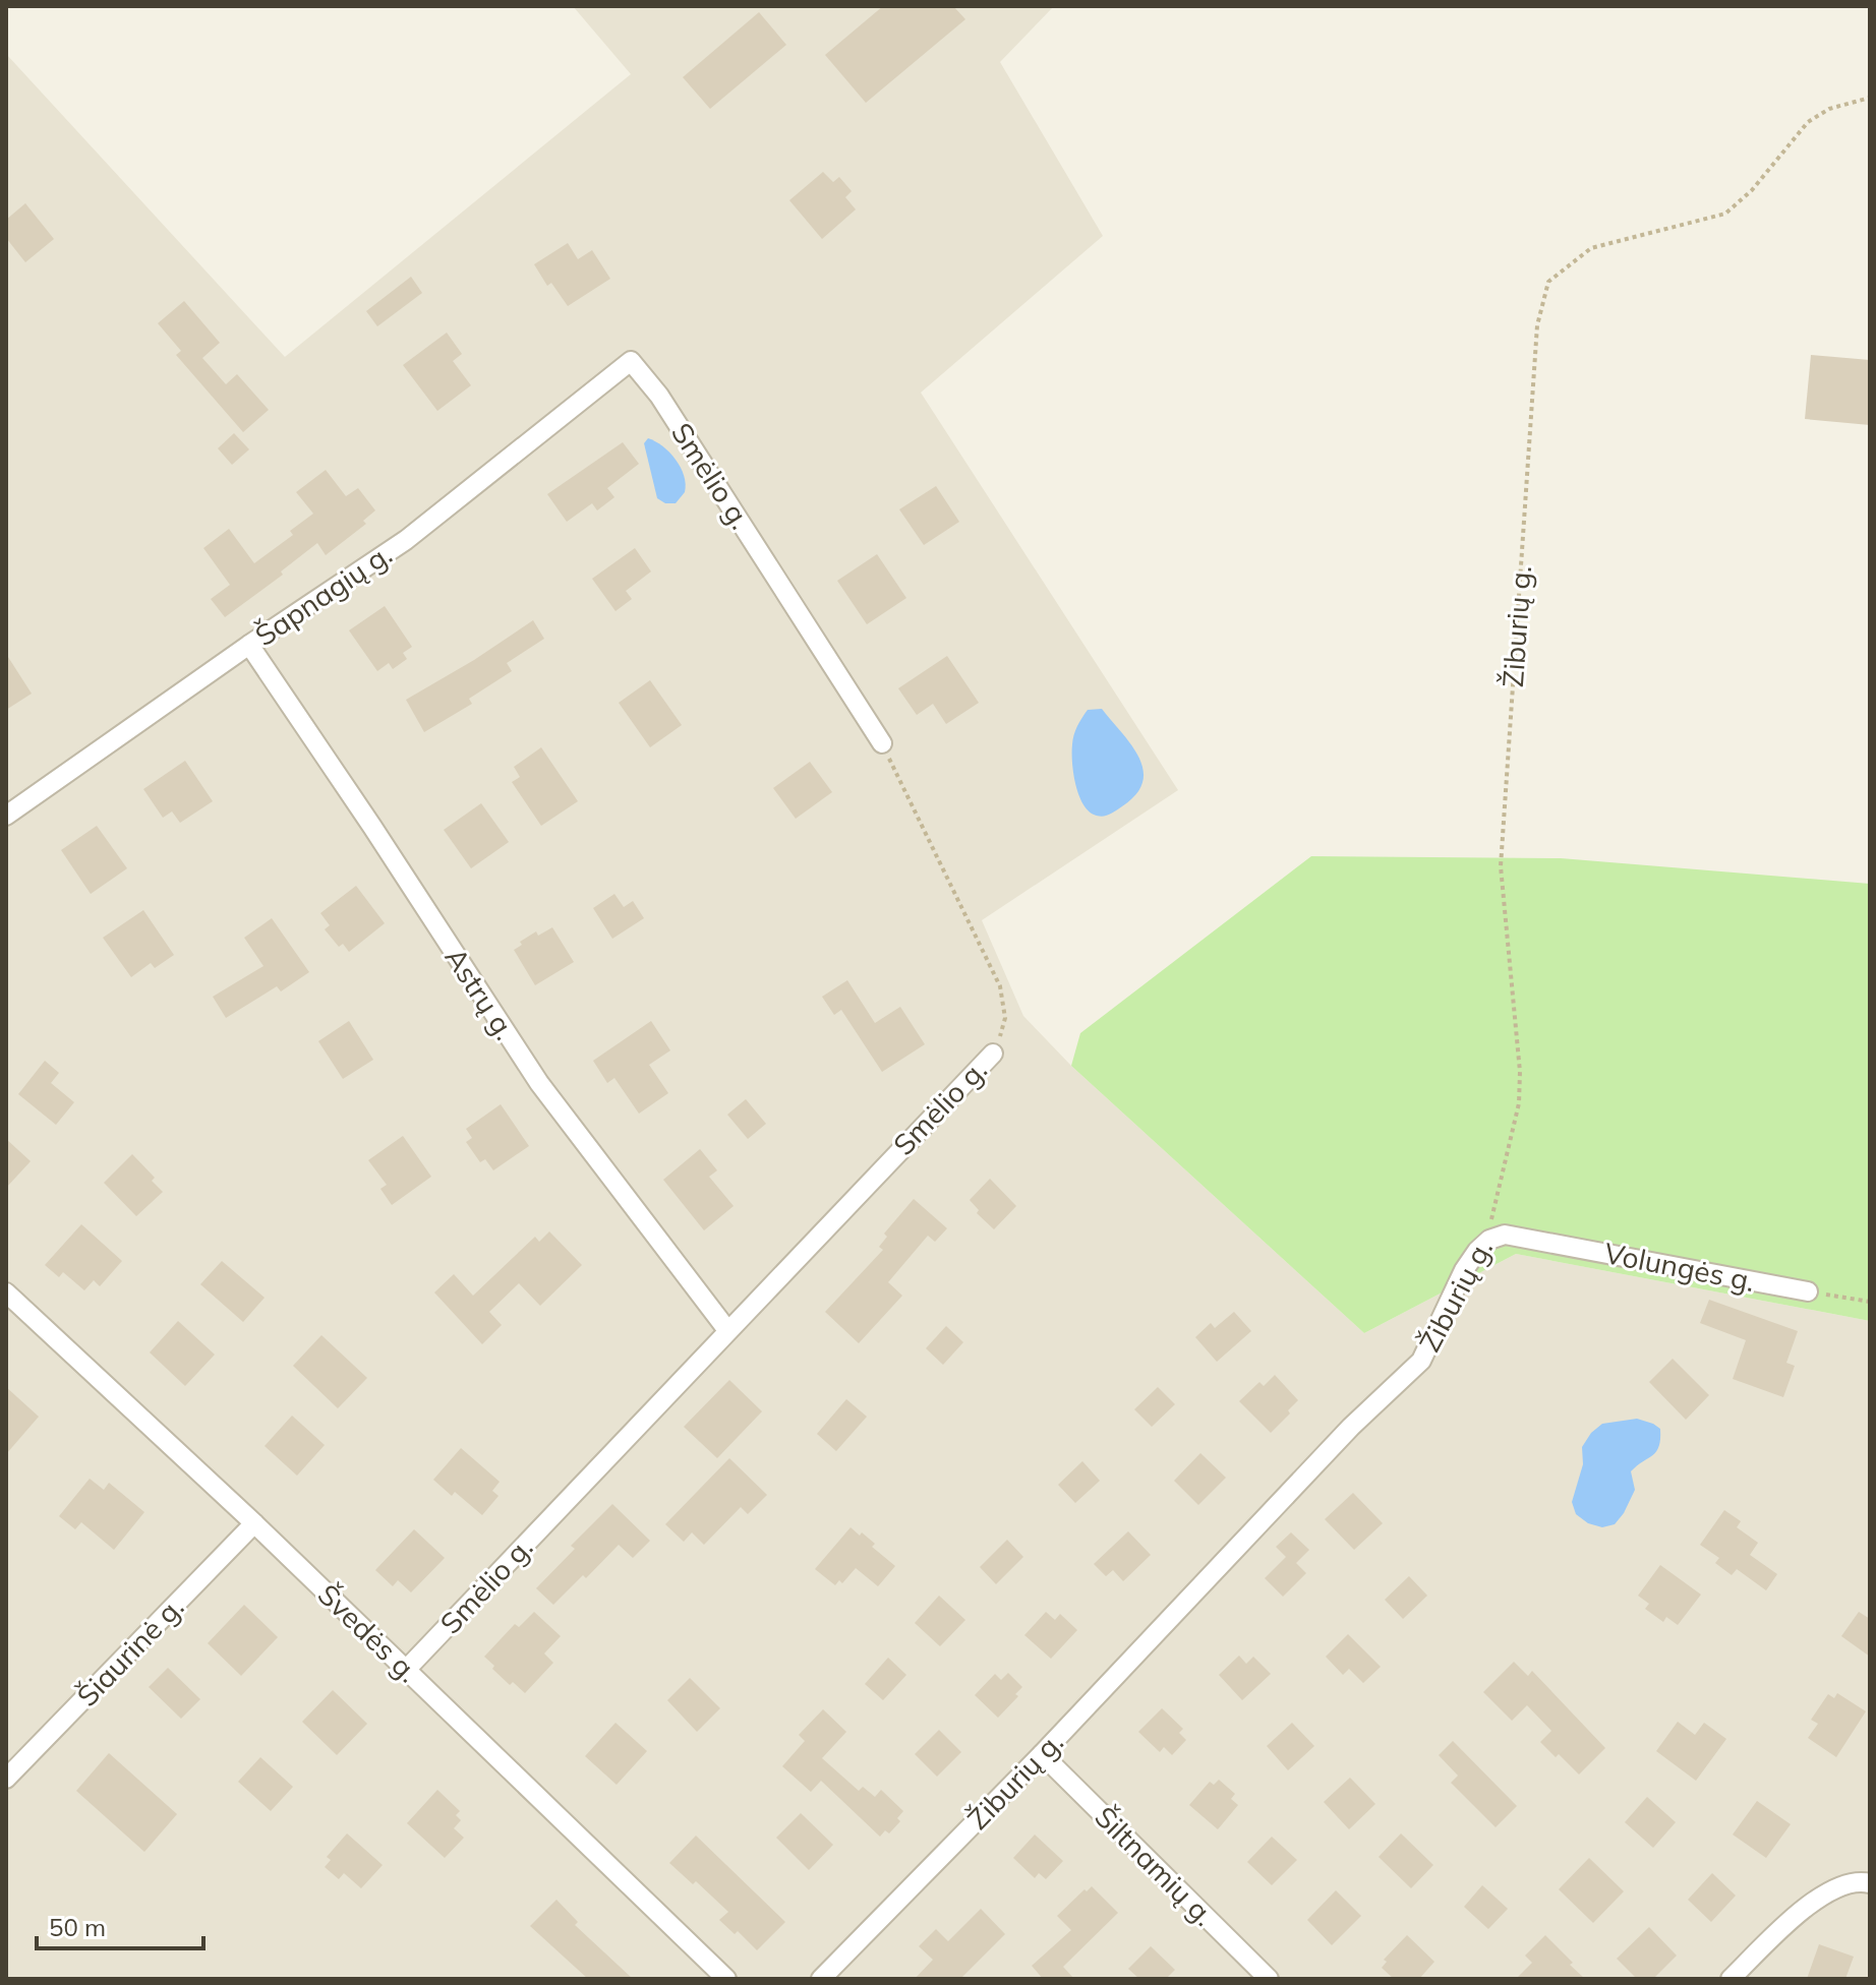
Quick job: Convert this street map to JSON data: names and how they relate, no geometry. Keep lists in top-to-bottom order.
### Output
{
  "streets": {
    "street": [
      "Smėlio g.",
      "Šapnagių g.",
      "Žiburių g.",
      "Astrų g.",
      "Volungės g.",
      "Švedės g.",
      "Šiaurinė g.",
      "Šiltnamių g."
    ]
  },
  "crossings": [
    ["Smėlio g.", "Šapnagių g."],
    ["Smėlio g.", "Astrų g."],
    ["Smėlio g.", "Švedės g."],
    ["Šapnagių g.", "Astrų g."],
    ["Žiburių g.", "Volungės g."],
    ["Žiburių g.", "Šiltnamių g."],
    ["Švedės g.", "Šiaurinė g."]
  ],
  "scale_bar": "50 m"
}
